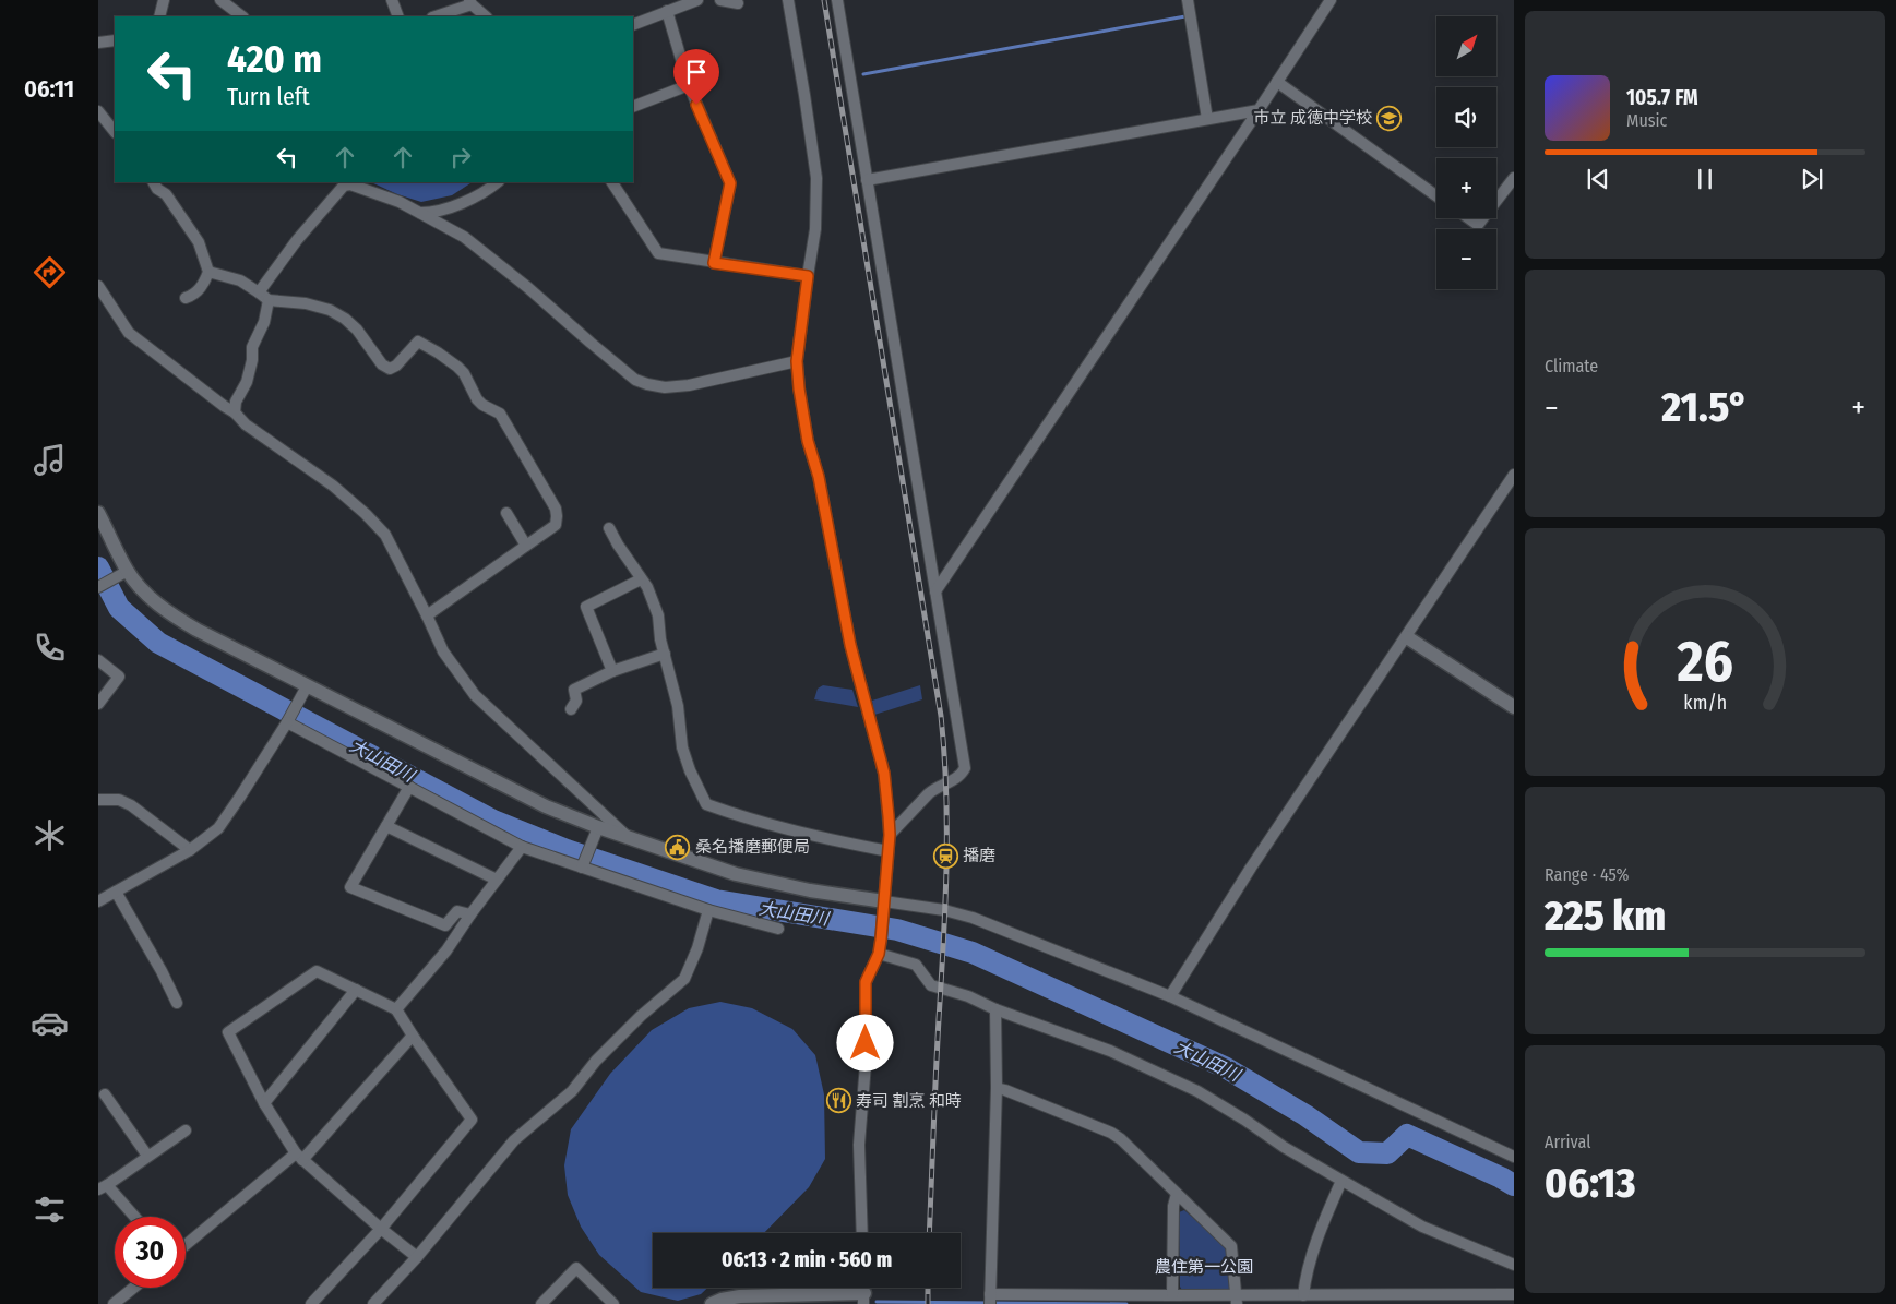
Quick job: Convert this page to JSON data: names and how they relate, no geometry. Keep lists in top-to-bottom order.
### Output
{
  "water": ["大山田川"],
  "parks": ["農住第一公園"],
  "places": {
    "school or university": ["市立 成徳中学校"],
    "public building": ["桑名播磨郵便局"],
    "station": ["播磨"],
    "restaurant": ["寿司 割烹 和時"]
  },
  "north": "top right",
  "page": {
    "tabs": "06:11",
    "map_buttons": ["+", "−"],
    "turn": ["420 m", "Turn left"],
    "song": ["105.7 FM", "Music"],
    "tile": [
      "Climate",
      ["Range · 45%", "225 km"],
      ["Arrival", "06:13"]
    ],
    "heat": ["−", "21.5°", "+"],
    "limit": "30",
    "trip": "06:13 · 2 min · 560 m",
    "gauge": ["26", "km/h"]
  }
}
